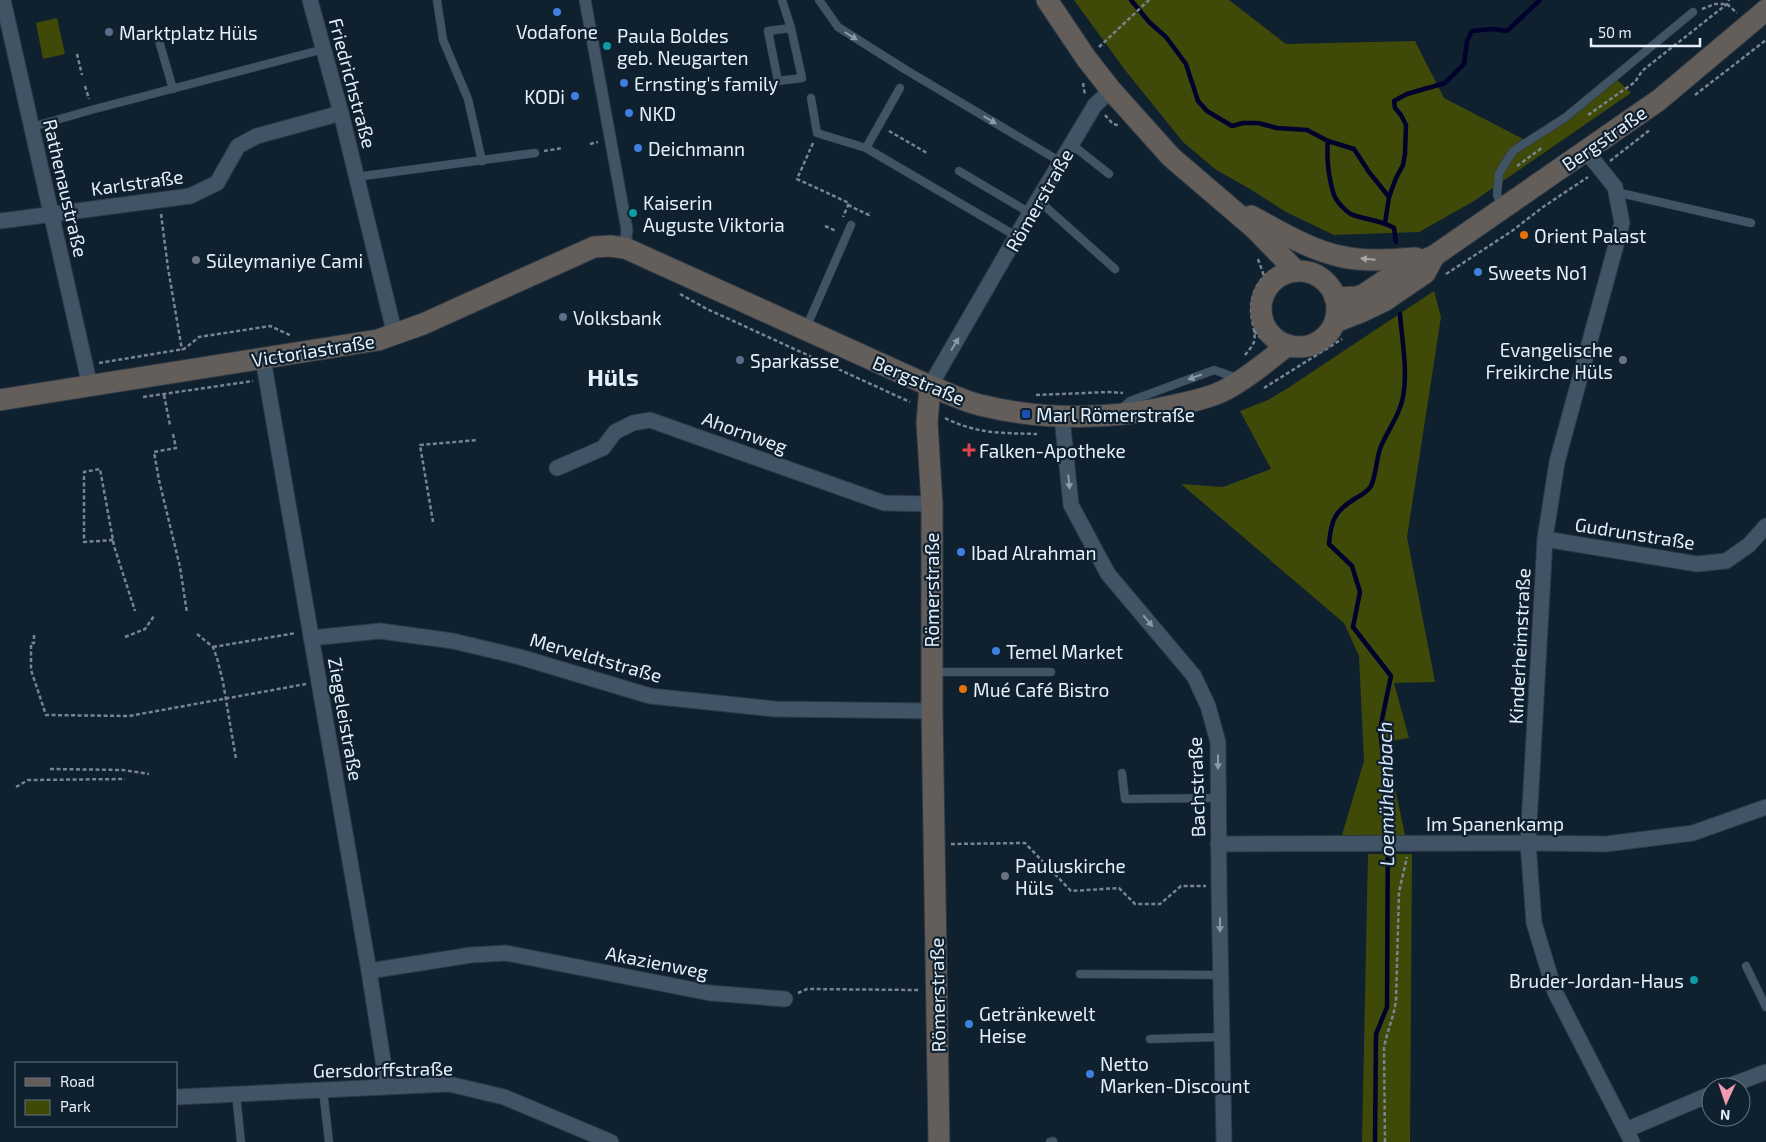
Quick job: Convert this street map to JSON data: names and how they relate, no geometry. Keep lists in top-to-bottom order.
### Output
{
  "streets": {
    "main road": ["Bergstraße", "Römerstraße", "Victoriastraße"],
    "street": [
      "Friedrichstraße",
      "Karlstraße",
      "Rathenaustraße",
      "Ahornweg",
      "Gudrunstraße",
      "Kinderheimstraße",
      "Merveldtstraße",
      "Ziegeleistraße",
      "Bachstraße",
      "Im Spanenkamp",
      "Akazienweg",
      "Gersdorffstraße"
    ]
  },
  "crossings": [
    ["Friedrichstraße", "Karlstraße"],
    ["Friedrichstraße", "Victoriastraße"],
    ["Bergstraße", "Römerstraße"],
    ["Bergstraße", "Victoriastraße"],
    ["Bergstraße", "Kinderheimstraße"],
    ["Bergstraße", "Bachstraße"],
    ["Karlstraße", "Rathenaustraße"],
    ["Rathenaustraße", "Victoriastraße"],
    ["Römerstraße", "Ahornweg"],
    ["Römerstraße", "Merveldtstraße"],
    ["Victoriastraße", "Ziegeleistraße"],
    ["Gudrunstraße", "Kinderheimstraße"],
    ["Kinderheimstraße", "Im Spanenkamp"],
    ["Merveldtstraße", "Ziegeleistraße"],
    ["Ziegeleistraße", "Akazienweg"],
    ["Ziegeleistraße", "Gersdorffstraße"],
    ["Bachstraße", "Im Spanenkamp"]
  ],
  "one_way": ["Bachstraße"],
  "districts": ["Hüls"],
  "water": ["Loemühlenbach"],
  "places": {
    "other": [
      "Vodafone",
      "Marktplatz Hüls",
      "Paula Boldes geb. Neugarten",
      "Ernsting's family",
      "KODi",
      "NKD",
      "Deichmann",
      "Kaiserin Auguste Viktoria",
      "Orient Palast",
      "Süleymaniye Cami",
      "Sweets No1",
      "Volksbank",
      "Sparkasse",
      "Evangelische Freikirche Hüls",
      "Ibad Alrahman",
      "Temel Market",
      "Mué Café Bistro",
      "Pauluskirche Hüls",
      "Bruder-Jordan-Haus",
      "Getränkewelt Heise",
      "Netto Marken-Discount"
    ],
    "transit": ["Marl Römerstraße"],
    "health": ["Falken-Apotheke"]
  },
  "legend": ["Road", "Park"],
  "scale_bar": "50 m",
  "north": "bottom"
}
